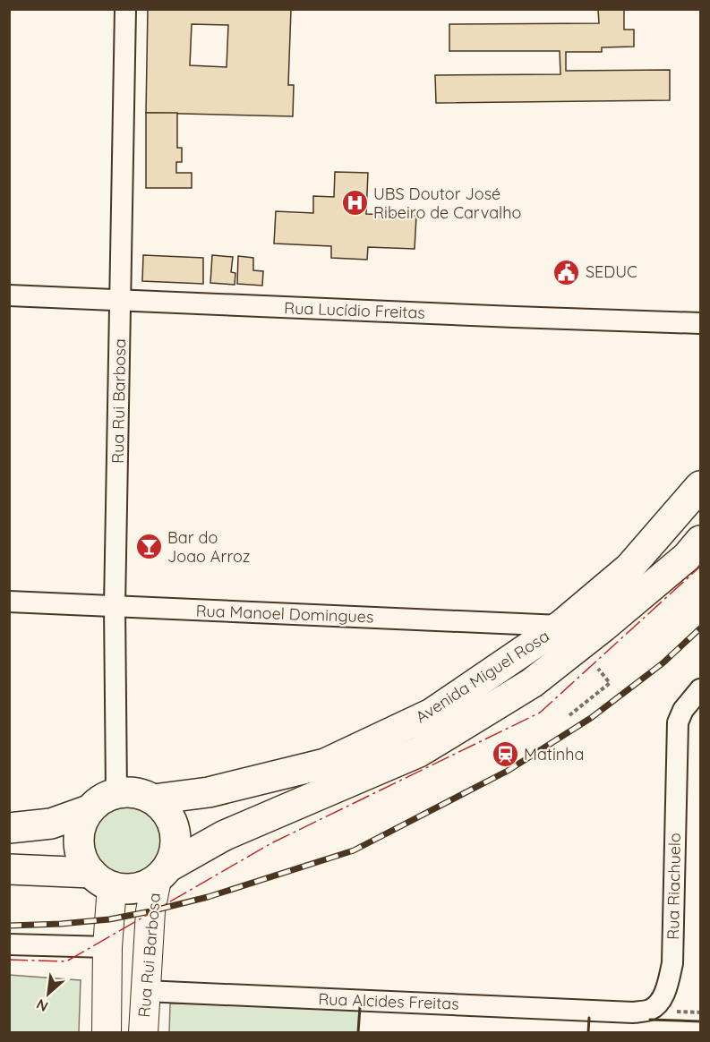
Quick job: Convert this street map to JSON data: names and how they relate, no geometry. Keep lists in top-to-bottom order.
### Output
{
  "streets": {
    "main road": ["Rua Rui Barbosa", "Avenida Miguel Rosa"],
    "street": [
      "Rua Lucídio Freitas",
      "Rua Manoel Domingues",
      "Rua Riachuelo",
      "Rua Alcides Freitas"
    ]
  },
  "crossings": [
    ["Rua Lucídio Freitas", "Rua Rui Barbosa"],
    ["Rua Rui Barbosa", "Rua Manoel Domingues"],
    ["Rua Rui Barbosa", "Avenida Miguel Rosa"],
    ["Rua Rui Barbosa", "Rua Alcides Freitas"],
    ["Rua Manoel Domingues", "Avenida Miguel Rosa"],
    ["Rua Riachuelo", "Rua Alcides Freitas"]
  ],
  "places": {
    "hospital": ["UBS Doutor José Ribeiro de Carvalho"],
    "public building": ["SEDUC"],
    "bar": ["Bar do Joao Arroz"],
    "station": ["Matinha"]
  },
  "north": "bottom left"
}
